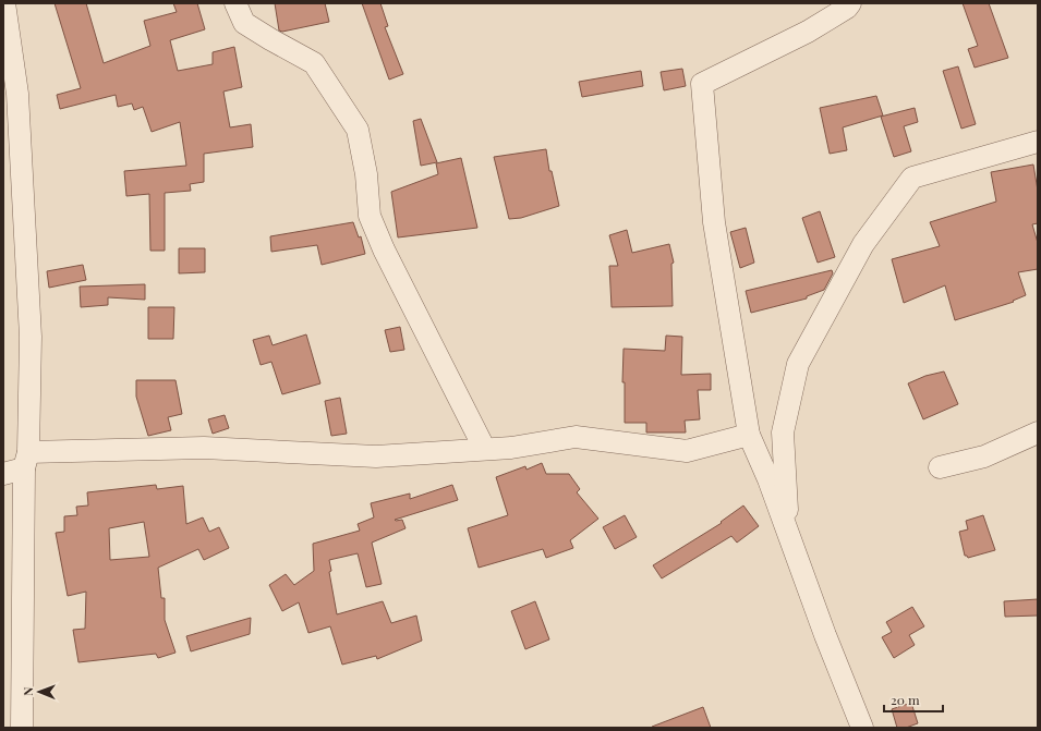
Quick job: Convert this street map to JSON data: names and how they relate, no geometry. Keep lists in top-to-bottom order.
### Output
{
  "scale_bar": "20 m",
  "north": "left"
}
